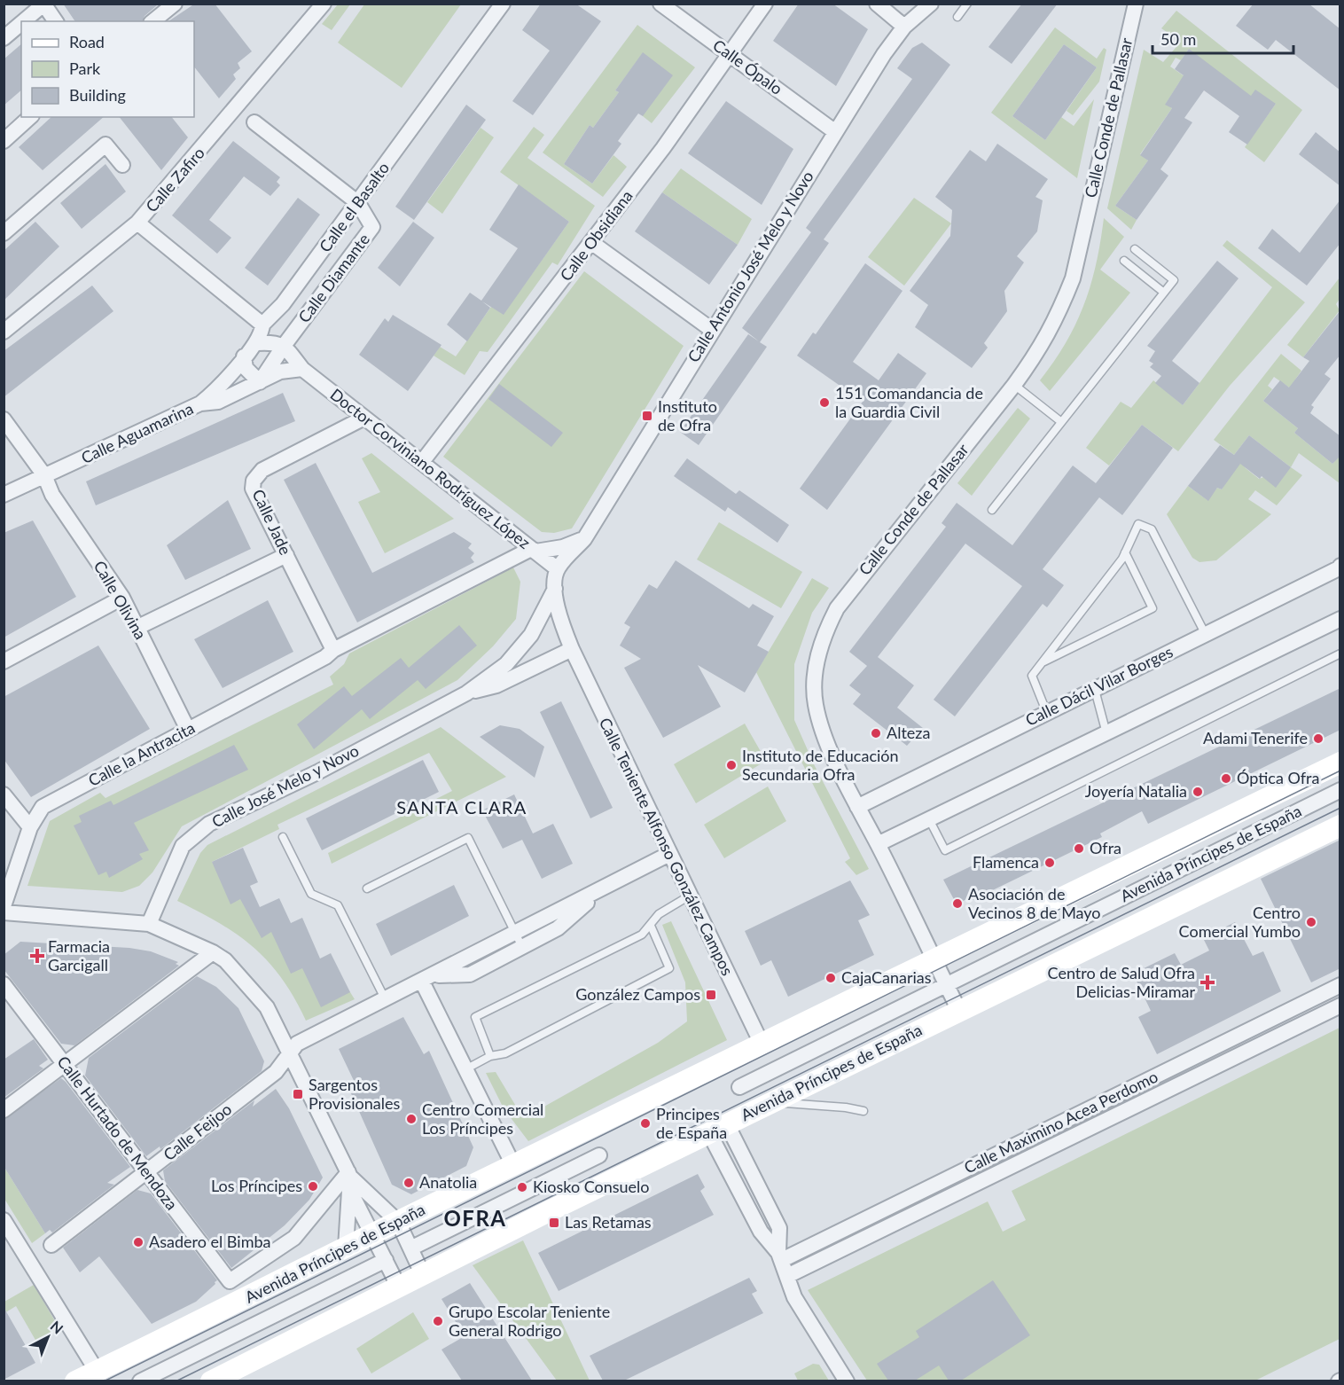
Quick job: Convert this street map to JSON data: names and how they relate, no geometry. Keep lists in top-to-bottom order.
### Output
{
  "streets": {
    "main road": ["Avenida Príncipes de España"],
    "street": [
      "Calle Ópalo",
      "Calle Conde de Pallasar",
      "Calle Zafiro",
      "Calle el Basalto",
      "Calle Obsidiana",
      "Calle Antonio José Melo y Novo",
      "Calle Diamante",
      "Calle Aguamarina",
      "Doctor Corviniano Rodríguez López",
      "Calle Jade",
      "Calle Olivina",
      "Calle Dácil Vilar Borges",
      "Calle la Antracita",
      "Calle José Melo y Novo",
      "Calle Teniente Alfonso González Campos",
      "Calle Maximino Acea Perdomo",
      "Calle Feijoo",
      "Calle Hurtado de Mendoza"
    ]
  },
  "crossings": [
    ["Calle Ópalo", "Calle Obsidiana"],
    ["Calle Ópalo", "Calle Antonio José Melo y Novo"],
    ["Calle Conde de Pallasar", "Calle Dácil Vilar Borges"],
    ["Calle Conde de Pallasar", "Avenida Príncipes de España"],
    ["Calle el Basalto", "Calle Diamante"],
    ["Calle el Basalto", "Calle Aguamarina"],
    ["Calle Obsidiana", "Doctor Corviniano Rodríguez López"],
    ["Calle Antonio José Melo y Novo", "Doctor Corviniano Rodríguez López"],
    ["Calle Diamante", "Calle Aguamarina"],
    ["Calle Diamante", "Doctor Corviniano Rodríguez López"],
    ["Calle Aguamarina", "Doctor Corviniano Rodríguez López"],
    ["Calle Aguamarina", "Calle Olivina"],
    ["Doctor Corviniano Rodríguez López", "Calle Jade"],
    ["Doctor Corviniano Rodríguez López", "Calle la Antracita"],
    ["Calle Jade", "Calle la Antracita"],
    ["Calle Olivina", "Calle la Antracita"],
    ["Calle Teniente Alfonso González Campos", "Avenida Príncipes de España"],
    ["Calle Teniente Alfonso González Campos", "Calle Feijoo"],
    ["Calle Feijoo", "Calle Hurtado de Mendoza"]
  ],
  "districts": ["SANTA CLARA", "OFRA"],
  "places": {
    "other": [
      "151 Comandancia de la Guardia Civil",
      "Alteza",
      "Adami Tenerife",
      "Instituto de Educación Secundaria Ofra",
      "Óptica Ofra",
      "Joyería Natalia",
      "Ofra",
      "Flamenca",
      "Asociación de Vecinos 8 de Mayo",
      "Centro Comercial Yumbo",
      "CajaCanarias",
      "Centro Comercial Los Príncipes",
      "Principes de España",
      "Anatolia",
      "Los Príncipes",
      "Kiosko Consuelo",
      "Asadero el Bimba",
      "Grupo Escolar Teniente General Rodrigo"
    ],
    "transit": [
      "Instituto de Ofra",
      "González Campos",
      "Sargentos Provisionales",
      "Las Retamas"
    ],
    "health": ["Farmacia Garcigall", "Centro de Salud Ofra Delicias-Miramar"]
  },
  "legend": ["Road", "Park", "Building"],
  "scale_bar": "50 m",
  "north": "top right"
}
